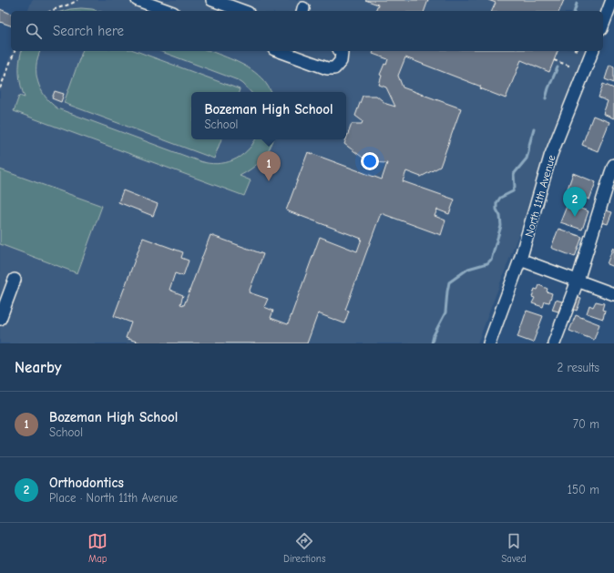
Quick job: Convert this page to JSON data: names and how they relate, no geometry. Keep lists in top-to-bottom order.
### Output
{
  "streets": {
    "street": ["North 11th Avenue"]
  },
  "page": {
    "search": "Search here",
    "popup": ["Bozeman High School", "School"],
    "pins": ["1", "2"],
    "heading": ["Nearby", "2 results"],
    "list": [
      {
        "mark": "1",
        "name": "Bozeman High School",
        "note": "School",
        "value": "70 m"
      },
      {
        "mark": "2",
        "name": "Orthodontics",
        "note": "Place · North 11th Avenue",
        "value": "150 m"
      }
    ],
    "nav": ["Map", "Directions", "Saved"]
  }
}
